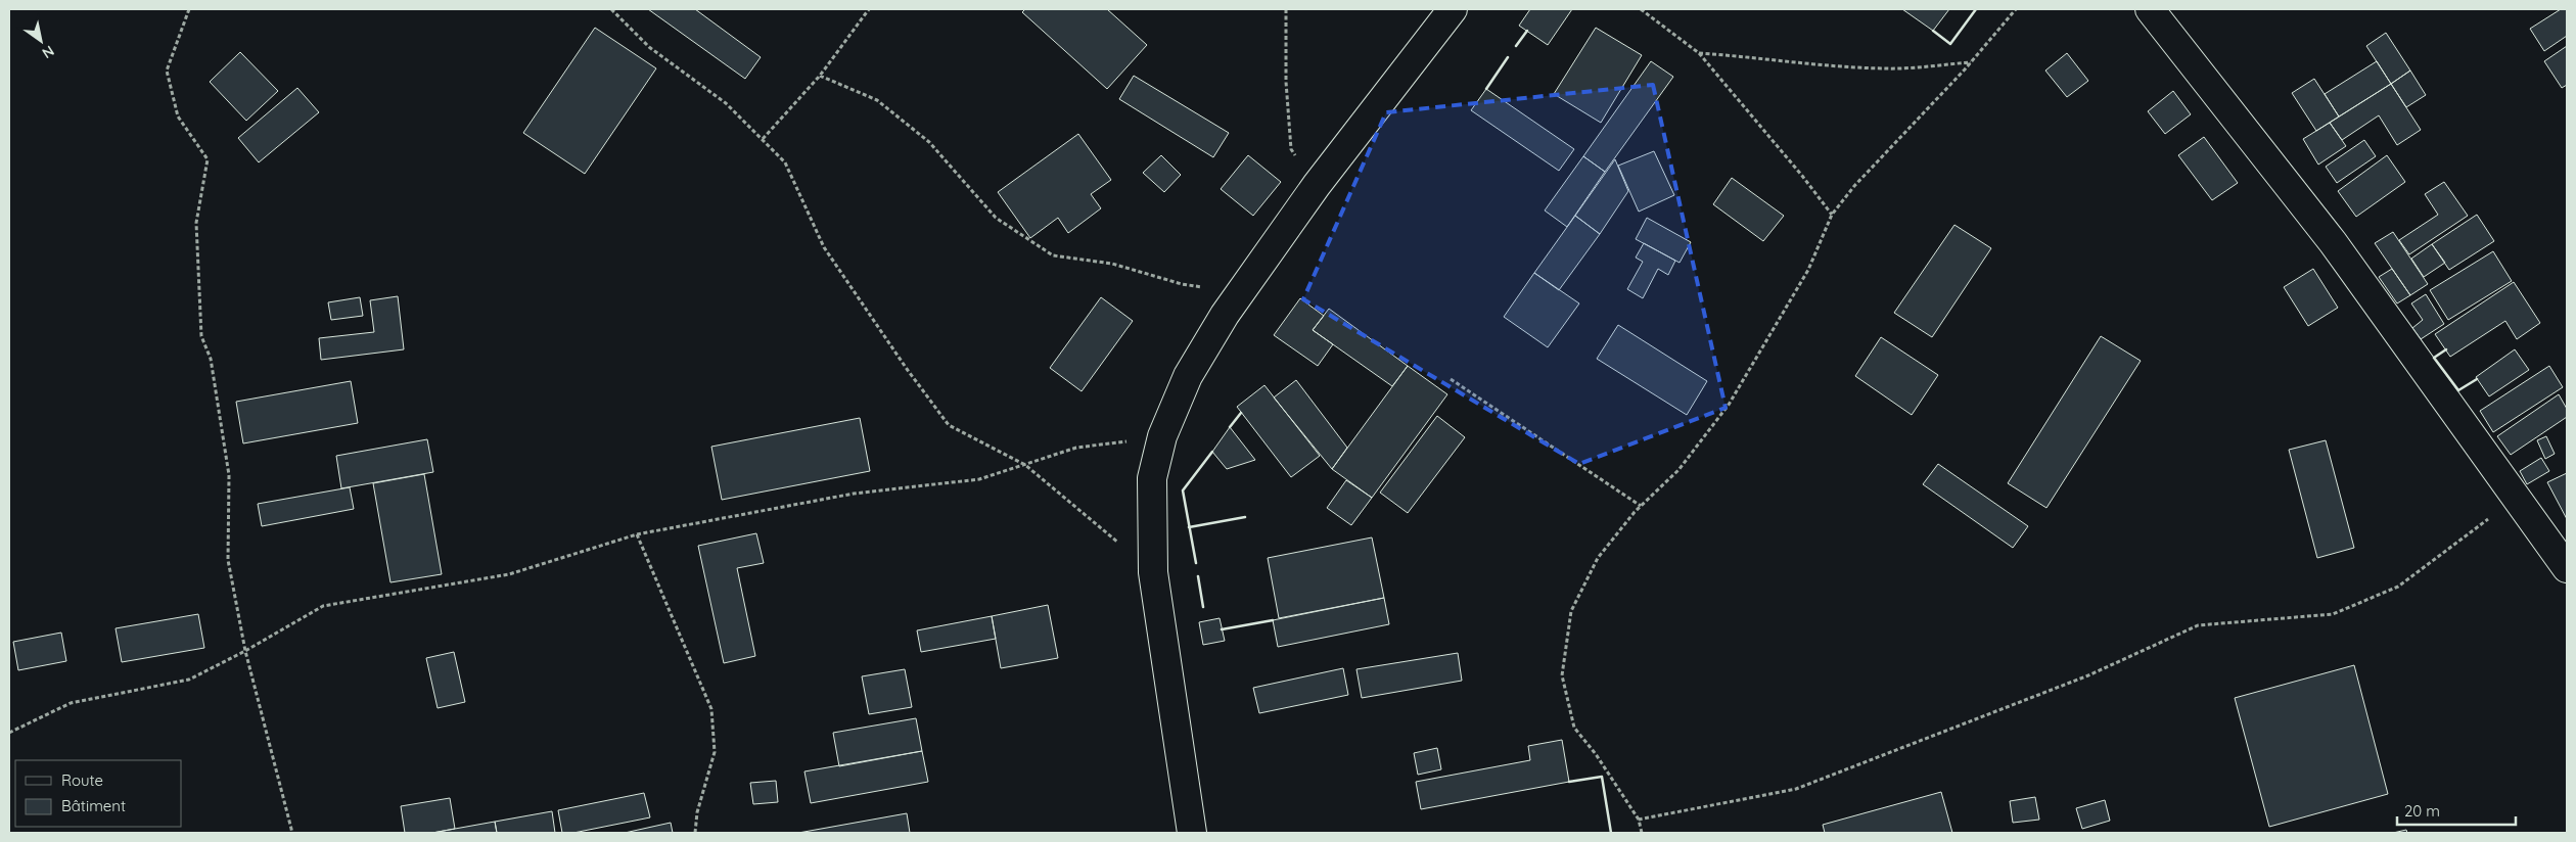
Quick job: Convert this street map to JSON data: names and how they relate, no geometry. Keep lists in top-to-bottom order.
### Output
{
  "legend": ["Route", "Bâtiment"],
  "scale_bar": "20 m",
  "north": "bottom right"
}
